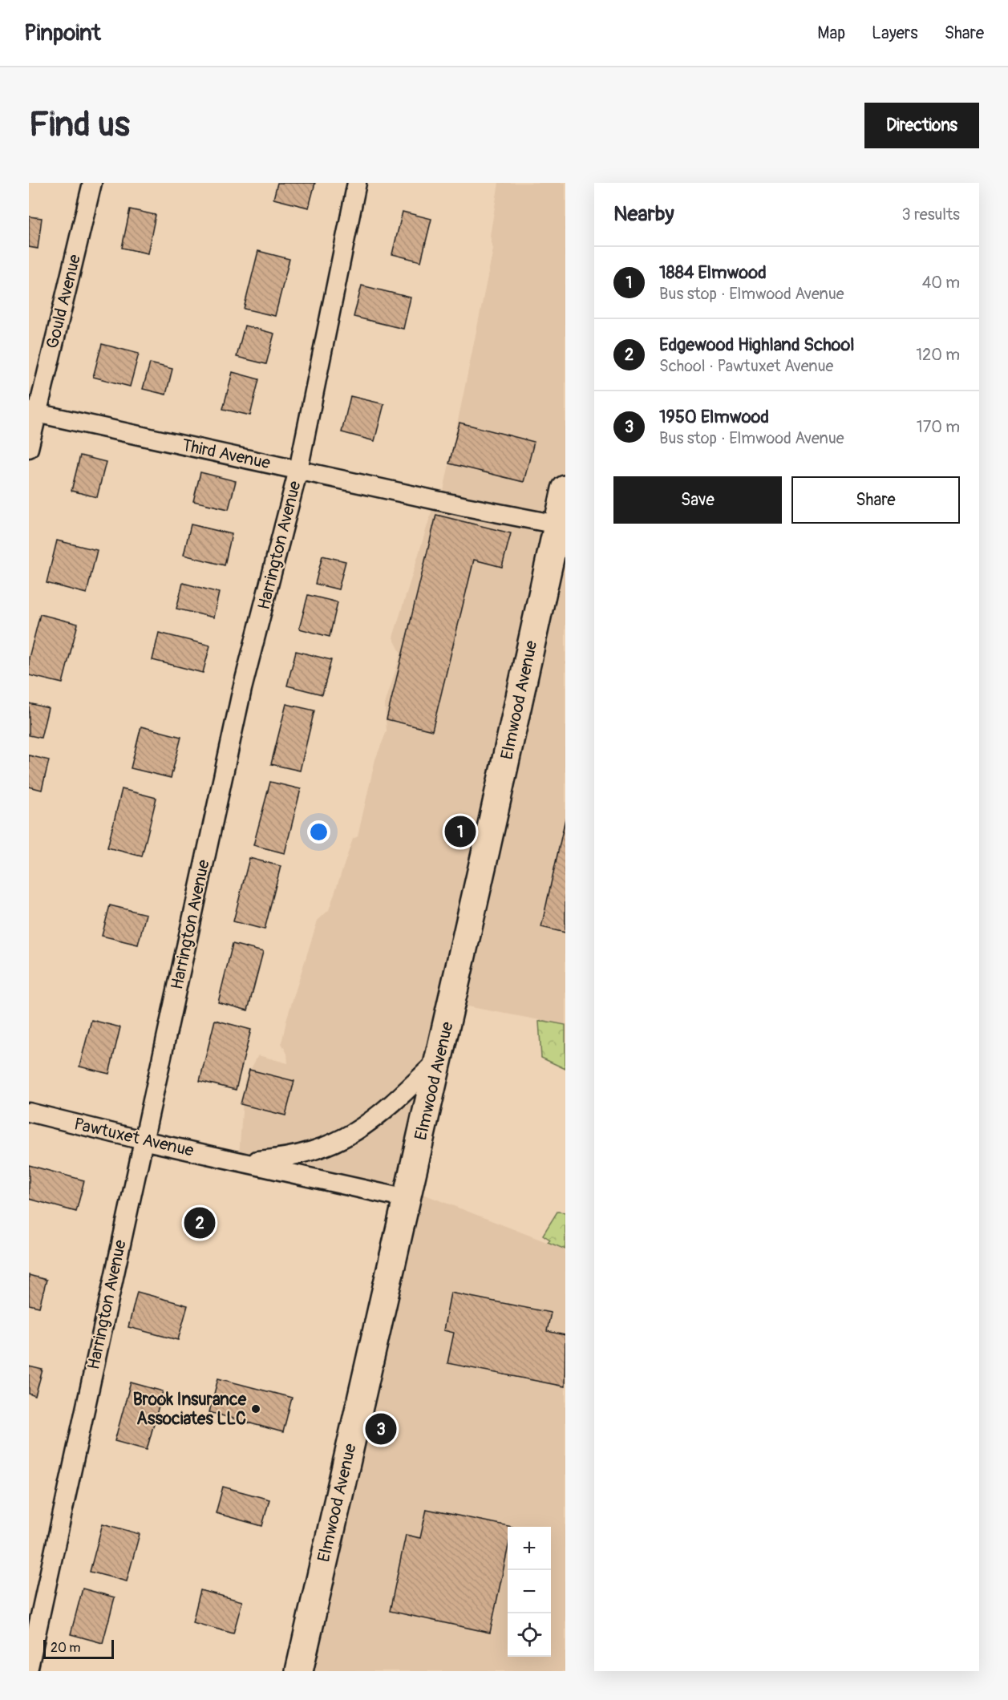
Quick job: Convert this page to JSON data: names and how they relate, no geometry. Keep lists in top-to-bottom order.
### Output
{
  "streets": {
    "main road": ["Elmwood Avenue"],
    "street": [
      "Gould Avenue",
      "Third Avenue",
      "Harrington Avenue",
      "Pawtuxet Avenue"
    ]
  },
  "crossings": [
    ["Gould Avenue", "Third Avenue"],
    ["Third Avenue", "Harrington Avenue"],
    ["Third Avenue", "Elmwood Avenue"],
    ["Harrington Avenue", "Pawtuxet Avenue"],
    ["Elmwood Avenue", "Pawtuxet Avenue"]
  ],
  "places": ["Brook Insurance Associates LLC"],
  "scale_bar": "20 m",
  "page": {
    "header": "Pinpoint",
    "nav": ["Map", "Layers", "Share"],
    "buttons": [
      "Directions",
      ["Save", "Share"]
    ],
    "title": "Find us",
    "heading": ["Nearby", "3 results"],
    "list": [
      {
        "mark": "1",
        "name": "1884 Elmwood",
        "note": "Bus stop · Elmwood Avenue",
        "value": "40 m"
      },
      {
        "mark": "2",
        "name": "Edgewood Highland School",
        "note": "School · Pawtuxet Avenue",
        "value": "120 m"
      },
      {
        "mark": "3",
        "name": "1950 Elmwood",
        "note": "Bus stop · Elmwood Avenue",
        "value": "170 m"
      }
    ],
    "pins": ["1", "2", "3"],
    "map_buttons": ["+", "−"],
    "scale": "20 m"
  }
}
